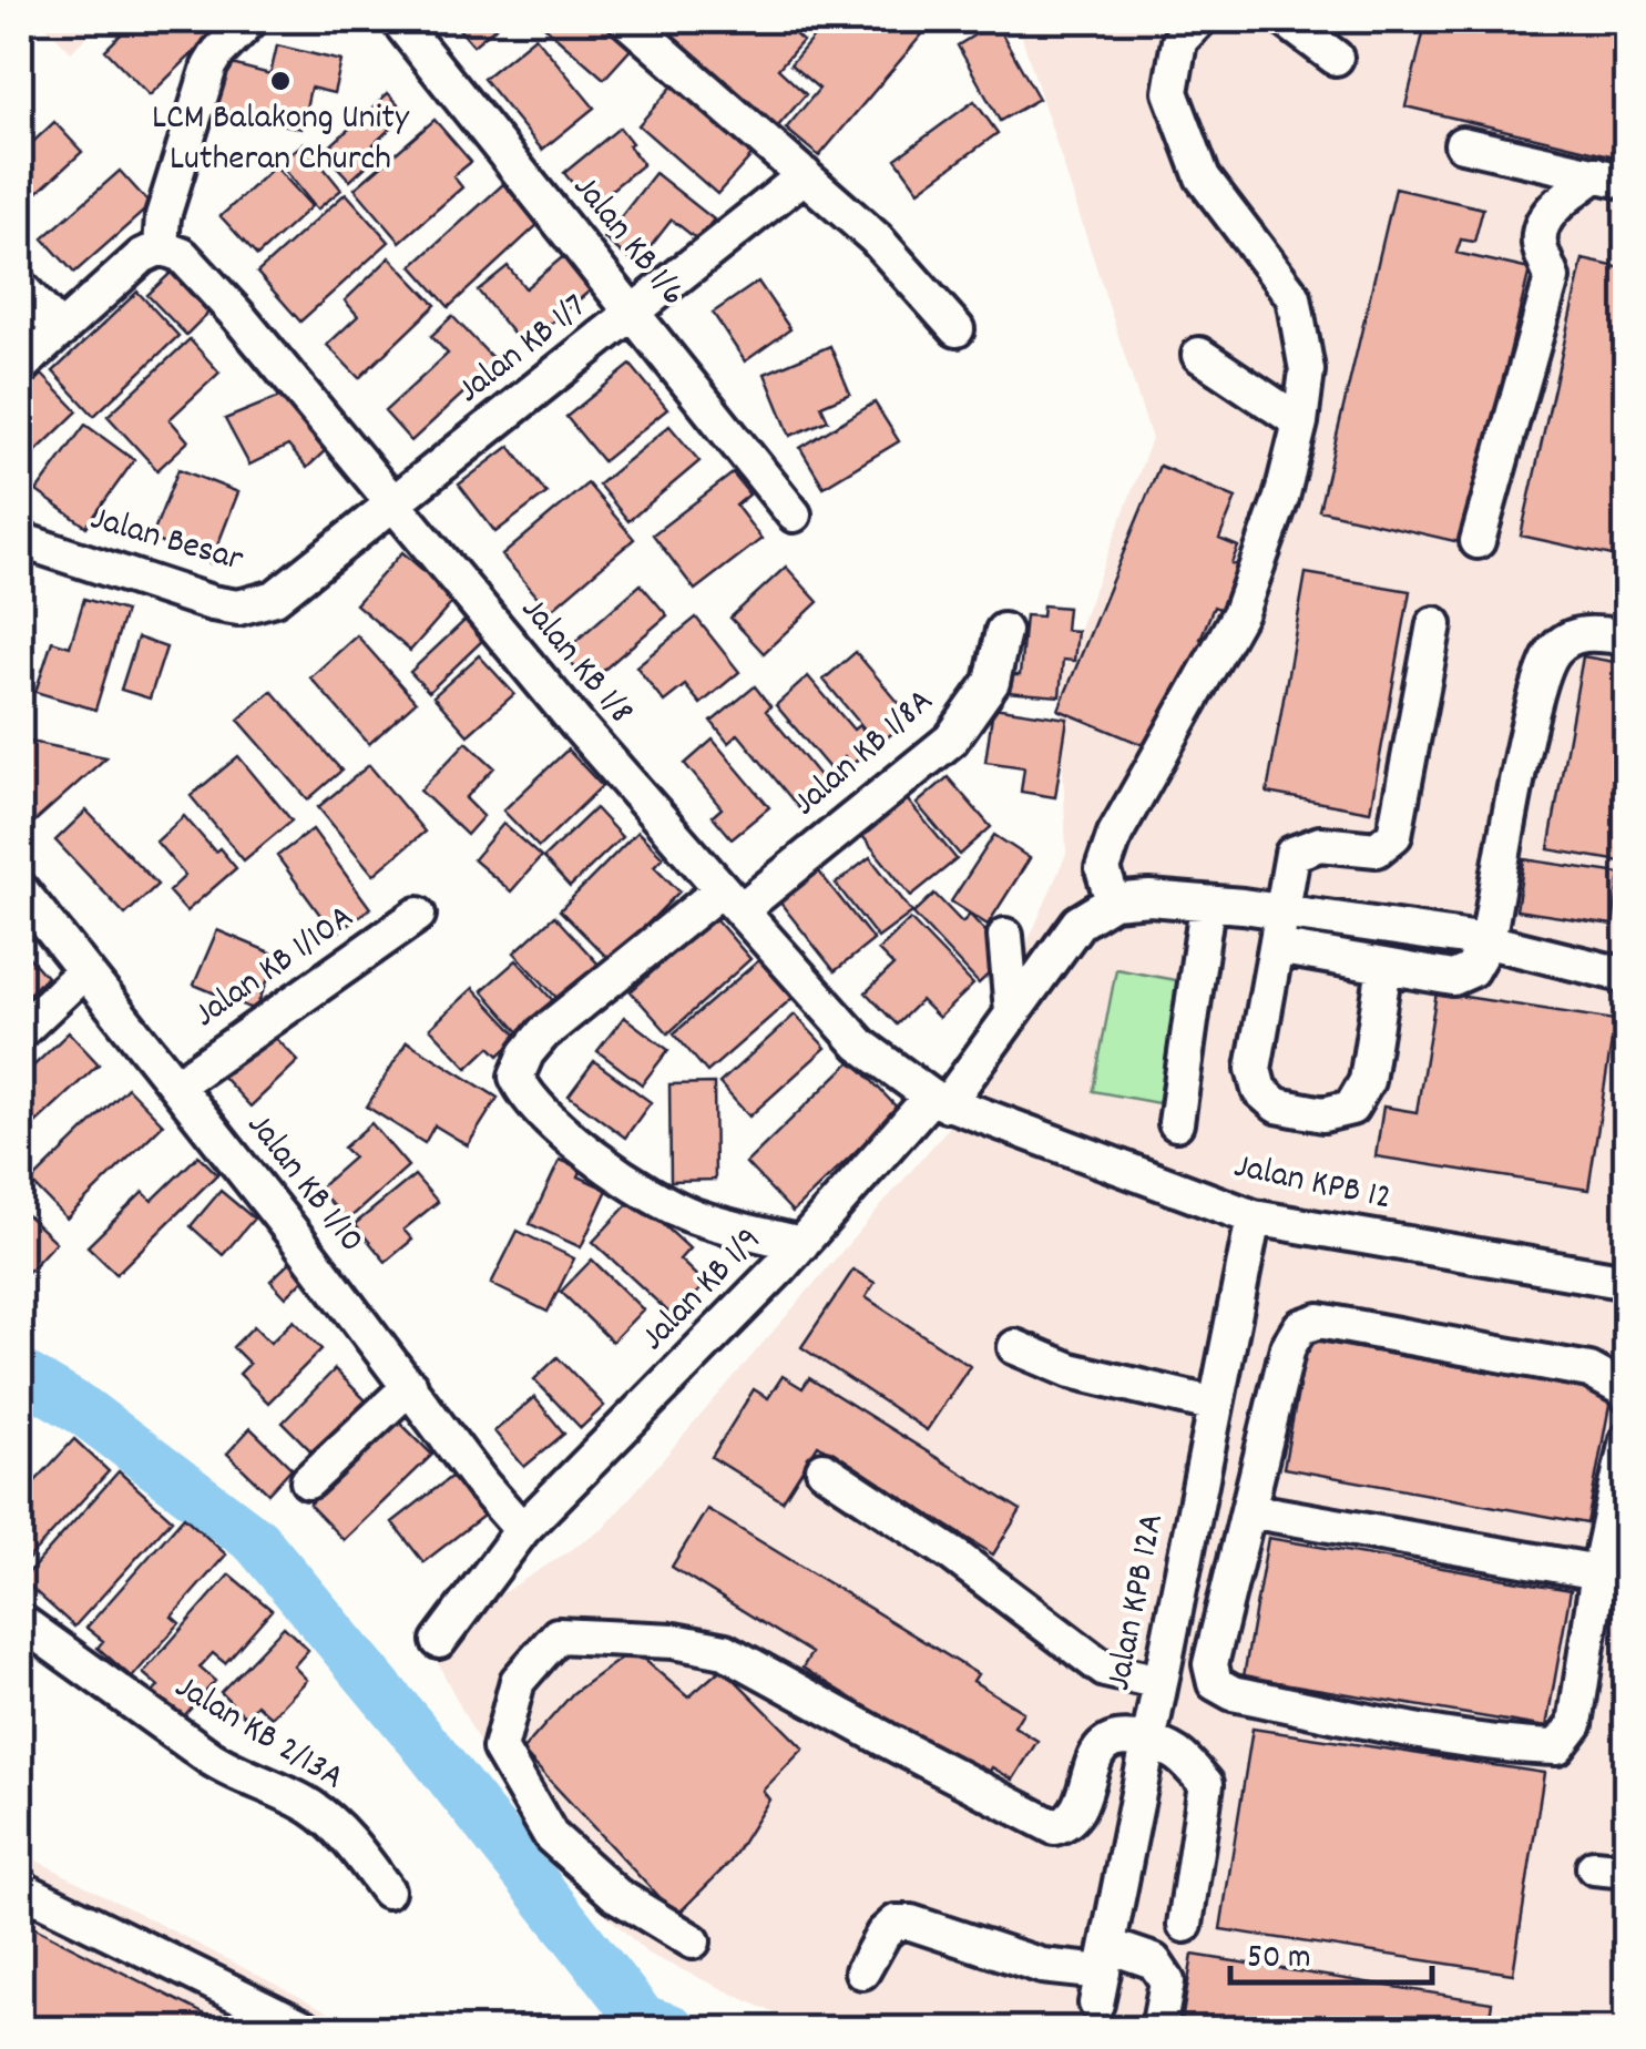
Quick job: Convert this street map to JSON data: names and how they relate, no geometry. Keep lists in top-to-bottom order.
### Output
{
  "streets": {
    "street": [
      "Jalan KB 1/6",
      "Jalan KB 1/7",
      "Jalan Besar",
      "Jalan KB 1/8",
      "Jalan KB 1/8A",
      "Jalan KB 1/10A",
      "Jalan KB 1/10",
      "Jalan KPB 12",
      "Jalan KB 1/9",
      "Jalan KPB 12A",
      "Jalan KB 2/13A"
    ]
  },
  "crossings": [
    ["Jalan KB 1/6", "Jalan KB 1/7"],
    ["Jalan KB 1/7", "Jalan Besar"],
    ["Jalan KB 1/7", "Jalan KB 1/8"],
    ["Jalan Besar", "Jalan KB 1/8"],
    ["Jalan KB 1/8", "Jalan KB 1/8A"],
    ["Jalan KB 1/8", "Jalan KPB 12"],
    ["Jalan KB 1/8", "Jalan KB 1/9"],
    ["Jalan KB 1/8A", "Jalan KB 1/9"],
    ["Jalan KB 1/10A", "Jalan KB 1/10"],
    ["Jalan KB 1/10", "Jalan KB 1/9"],
    ["Jalan KPB 12", "Jalan KB 1/9"],
    ["Jalan KPB 12", "Jalan KPB 12A"]
  ],
  "places": ["LCM Balakong Unity Lutheran Church"],
  "scale_bar": "50 m"
}
